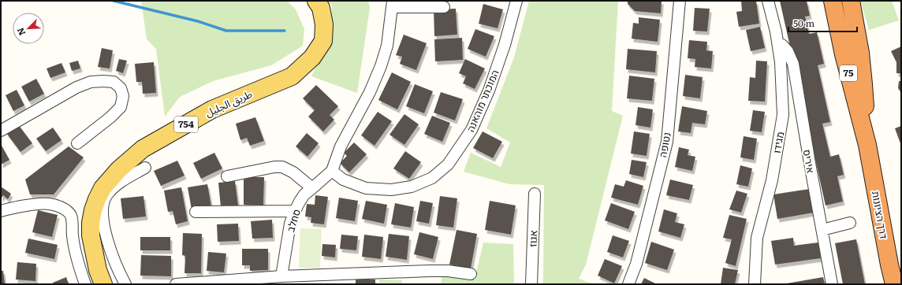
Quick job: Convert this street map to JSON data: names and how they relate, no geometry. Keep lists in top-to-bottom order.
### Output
{
  "streets": {
    "highway": ["75", "דרך הציונות"],
    "main road": ["طريق الجليل", "754"],
    "street": [
      "המוכתר מוהאנה",
      "מגידו",
      "נטופה",
      "איריס",
      "סחלב",
      "אגוז"
    ]
  },
  "crossings": [
    ["המוכתר מוהאנה", "סחלב"],
    ["מגידו", "איריס"]
  ],
  "scale_bar": "50 m",
  "north": "bottom left"
}
